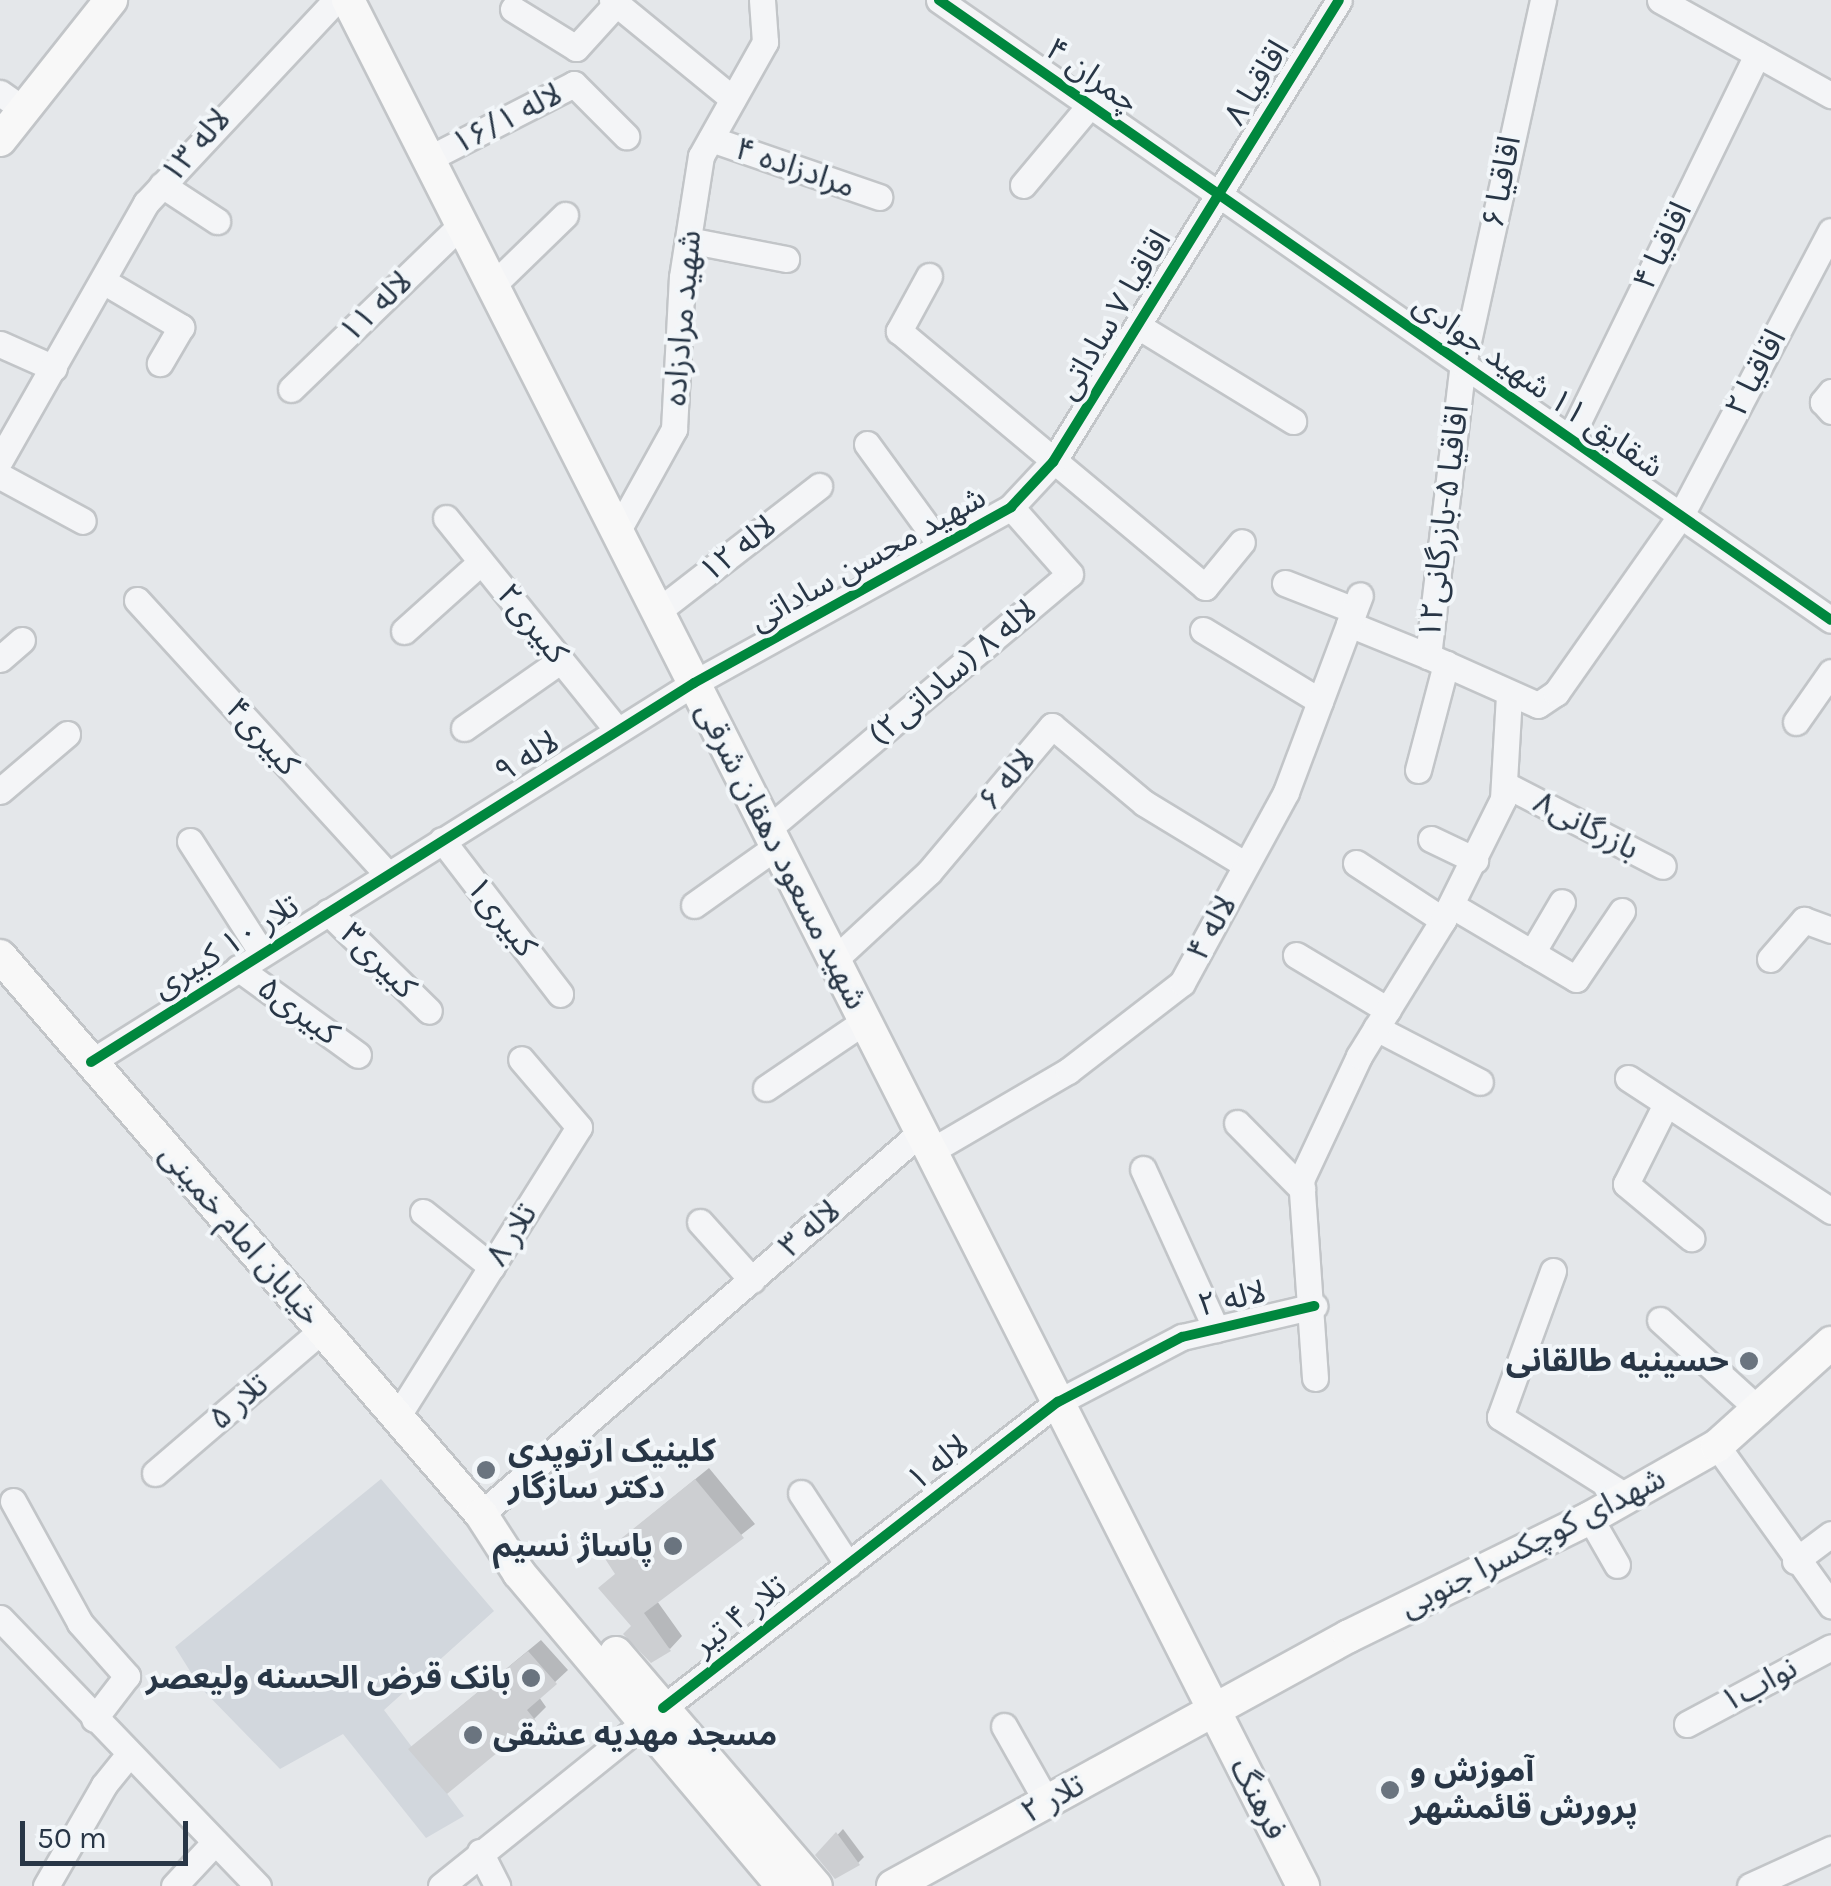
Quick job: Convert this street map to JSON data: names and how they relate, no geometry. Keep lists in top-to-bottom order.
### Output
{
  "streets": {
    "main road": [
      "شهید مسعود دهقان شرقی",
      "خیابان امام خمینی",
      "شهدای کوچکسرا جنوبی",
      "تلار ۲",
      "فرهنگ"
    ],
    "street": [
      "چمران ۴",
      "اقاقیا ۸",
      "لاله ۱۶/۱",
      "لاله ۱۳",
      "مرادزاده ۴",
      "اقاقیا ۶",
      "اقاقیا ۴",
      "لاله ۱۱",
      "اقاقیا ۷ ساداتی",
      "شهید مرادزاده",
      "اقاقیا ۲",
      "شقایق ۱۱ شهید جوادی",
      "اقاقیا ۵-بازرگانی۱۲",
      "لاله ۱۲",
      "شهید محسن ساداتی",
      "کبیری۲",
      "لاله ۸ (ساداتی۲)",
      "کبیری۴",
      "لاله ۹",
      "لاله ۶",
      "بازرگانی۸",
      "کبیری۱",
      "لاله ۴",
      "تلار ۱۰ کبیری",
      "کبیری۳",
      "کبیری۵",
      "لاله ۳",
      "تلار ۸",
      "لاله ۲",
      "تلار ۵",
      "لاله ۱",
      "تلار ۴ تیر",
      "نواب۱"
    ]
  },
  "crossings": [
    ["چمران ۴", "اقاقیا ۸"],
    ["چمران ۴", "اقاقیا ۷ ساداتی"],
    ["چمران ۴", "شقایق ۱۱ شهید جوادی"],
    ["اقاقیا ۸", "اقاقیا ۷ ساداتی"],
    ["اقاقیا ۸", "شقایق ۱۱ شهید جوادی"],
    ["لاله ۱۶/۱", "شهید مسعود دهقان شرقی"],
    ["مرادزاده ۴", "شهید مرادزاده"],
    ["اقاقیا ۶", "شقایق ۱۱ شهید جوادی"],
    ["اقاقیا ۶", "اقاقیا ۵-بازرگانی۱۲"],
    ["اقاقیا ۴", "شقایق ۱۱ شهید جوادی"],
    ["لاله ۱۱", "شهید مسعود دهقان شرقی"],
    ["اقاقیا ۷ ساداتی", "شقایق ۱۱ شهید جوادی"],
    ["اقاقیا ۷ ساداتی", "شهید محسن ساداتی"],
    ["شهید مرادزاده", "شهید مسعود دهقان شرقی"],
    ["اقاقیا ۲", "شقایق ۱۱ شهید جوادی"],
    ["شقایق ۱۱ شهید جوادی", "اقاقیا ۵-بازرگانی۱۲"],
    ["اقاقیا ۵-بازرگانی۱۲", "لاله ۴"],
    ["لاله ۱۲", "شهید مسعود دهقان شرقی"],
    ["شهید محسن ساداتی", "لاله ۸ (ساداتی۲)"],
    ["شهید محسن ساداتی", "لاله ۹"],
    ["شهید محسن ساداتی", "شهید مسعود دهقان شرقی"],
    ["کبیری۲", "لاله ۹"],
    ["لاله ۸ (ساداتی۲)", "شهید مسعود دهقان شرقی"],
    ["کبیری۴", "لاله ۹"],
    ["کبیری۴", "تلار ۱۰ کبیری"],
    ["لاله ۹", "شهید مسعود دهقان شرقی"],
    ["لاله ۹", "کبیری۱"],
    ["لاله ۹", "تلار ۱۰ کبیری"],
    ["لاله ۶", "شهید مسعود دهقان شرقی"],
    ["لاله ۶", "لاله ۴"],
    ["شهید مسعود دهقان شرقی", "لاله ۴"],
    ["شهید مسعود دهقان شرقی", "لاله ۳"],
    ["شهید مسعود دهقان شرقی", "لاله ۲"],
    ["شهید مسعود دهقان شرقی", "لاله ۱"],
    ["شهید مسعود دهقان شرقی", "شهدای کوچکسرا جنوبی"],
    ["شهید مسعود دهقان شرقی", "تلار ۲"],
    ["شهید مسعود دهقان شرقی", "فرهنگ"],
    ["لاله ۴", "لاله ۳"],
    ["تلار ۱۰ کبیری", "کبیری۳"],
    ["تلار ۱۰ کبیری", "کبیری۵"],
    ["تلار ۱۰ کبیری", "خیابان امام خمینی"],
    ["لاله ۳", "خیابان امام خمینی"],
    ["خیابان امام خمینی", "تلار ۸"],
    ["خیابان امام خمینی", "تلار ۵"],
    ["خیابان امام خمینی", "تلار ۴ تیر"],
    ["لاله ۲", "لاله ۱"],
    ["لاله ۱", "تلار ۴ تیر"],
    ["شهدای کوچکسرا جنوبی", "تلار ۲"],
    ["شهدای کوچکسرا جنوبی", "فرهنگ"],
    ["تلار ۲", "فرهنگ"]
  ],
  "places": [
    "حسینیه طالقانی",
    "کلینیک ارتوپدی دکتر سازگار",
    "پاساژ نسیم",
    "بانک قرض الحسنه ولیعصر",
    "مسجد مهدیه عشقی",
    "آموزش و پرورش قائمشهر"
  ],
  "scale_bar": "50 m"
}
